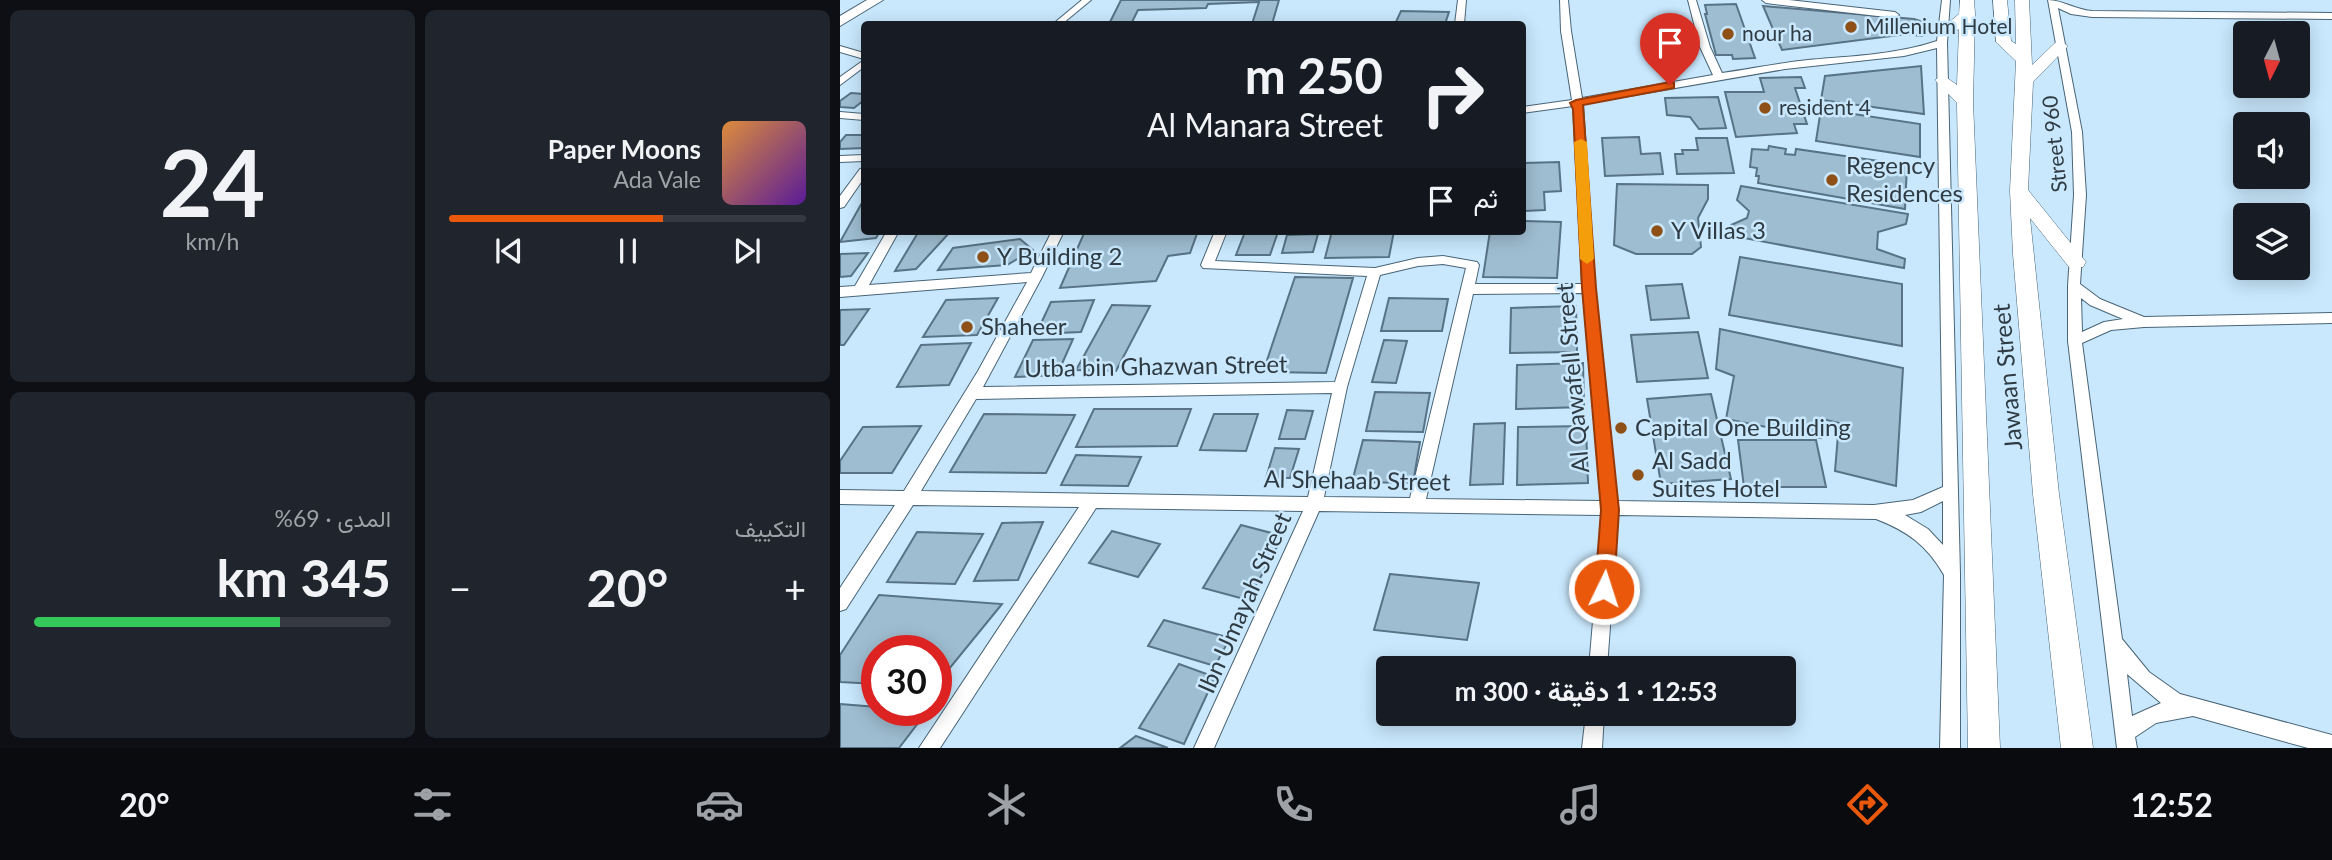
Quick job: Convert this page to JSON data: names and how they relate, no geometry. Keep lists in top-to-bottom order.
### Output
{
  "streets": {
    "main road": ["Jawaan Street"],
    "street": [
      "Street 960",
      "Utba bin Ghazwan Street",
      "Al Qawafell Street",
      "Al Shehaab Street",
      "Ibn Umayah Street"
    ]
  },
  "crossings": [
    ["Utba bin Ghazwan Street", "Ibn Umayah Street"],
    ["Al Qawafell Street", "Al Shehaab Street"],
    ["Al Shehaab Street", "Ibn Umayah Street"]
  ],
  "places": [
    "Millenium Hotel",
    "nour ha",
    "resident 4",
    "Regency Residences",
    "Y Villas 3",
    "Y Building 2",
    "Shaheer",
    "Capital One Building",
    "Al Sadd Suites Hotel"
  ],
  "north": "bottom",
  "page": {
    "tile": [
      ["24", "km/h"],
      "التكييف",
      ["المدى · 69%", "345 km"]
    ],
    "turn": ["250 m", "Al Manara Street"],
    "song": ["Paper Moons", "Ada Vale"],
    "then": "ثم",
    "heat": ["−", "20°", "+"],
    "limit": "30",
    "trip": "12:53 · 1 دقيقة · 300 m",
    "tabs": ["12:52", "20°"]
  }
}
